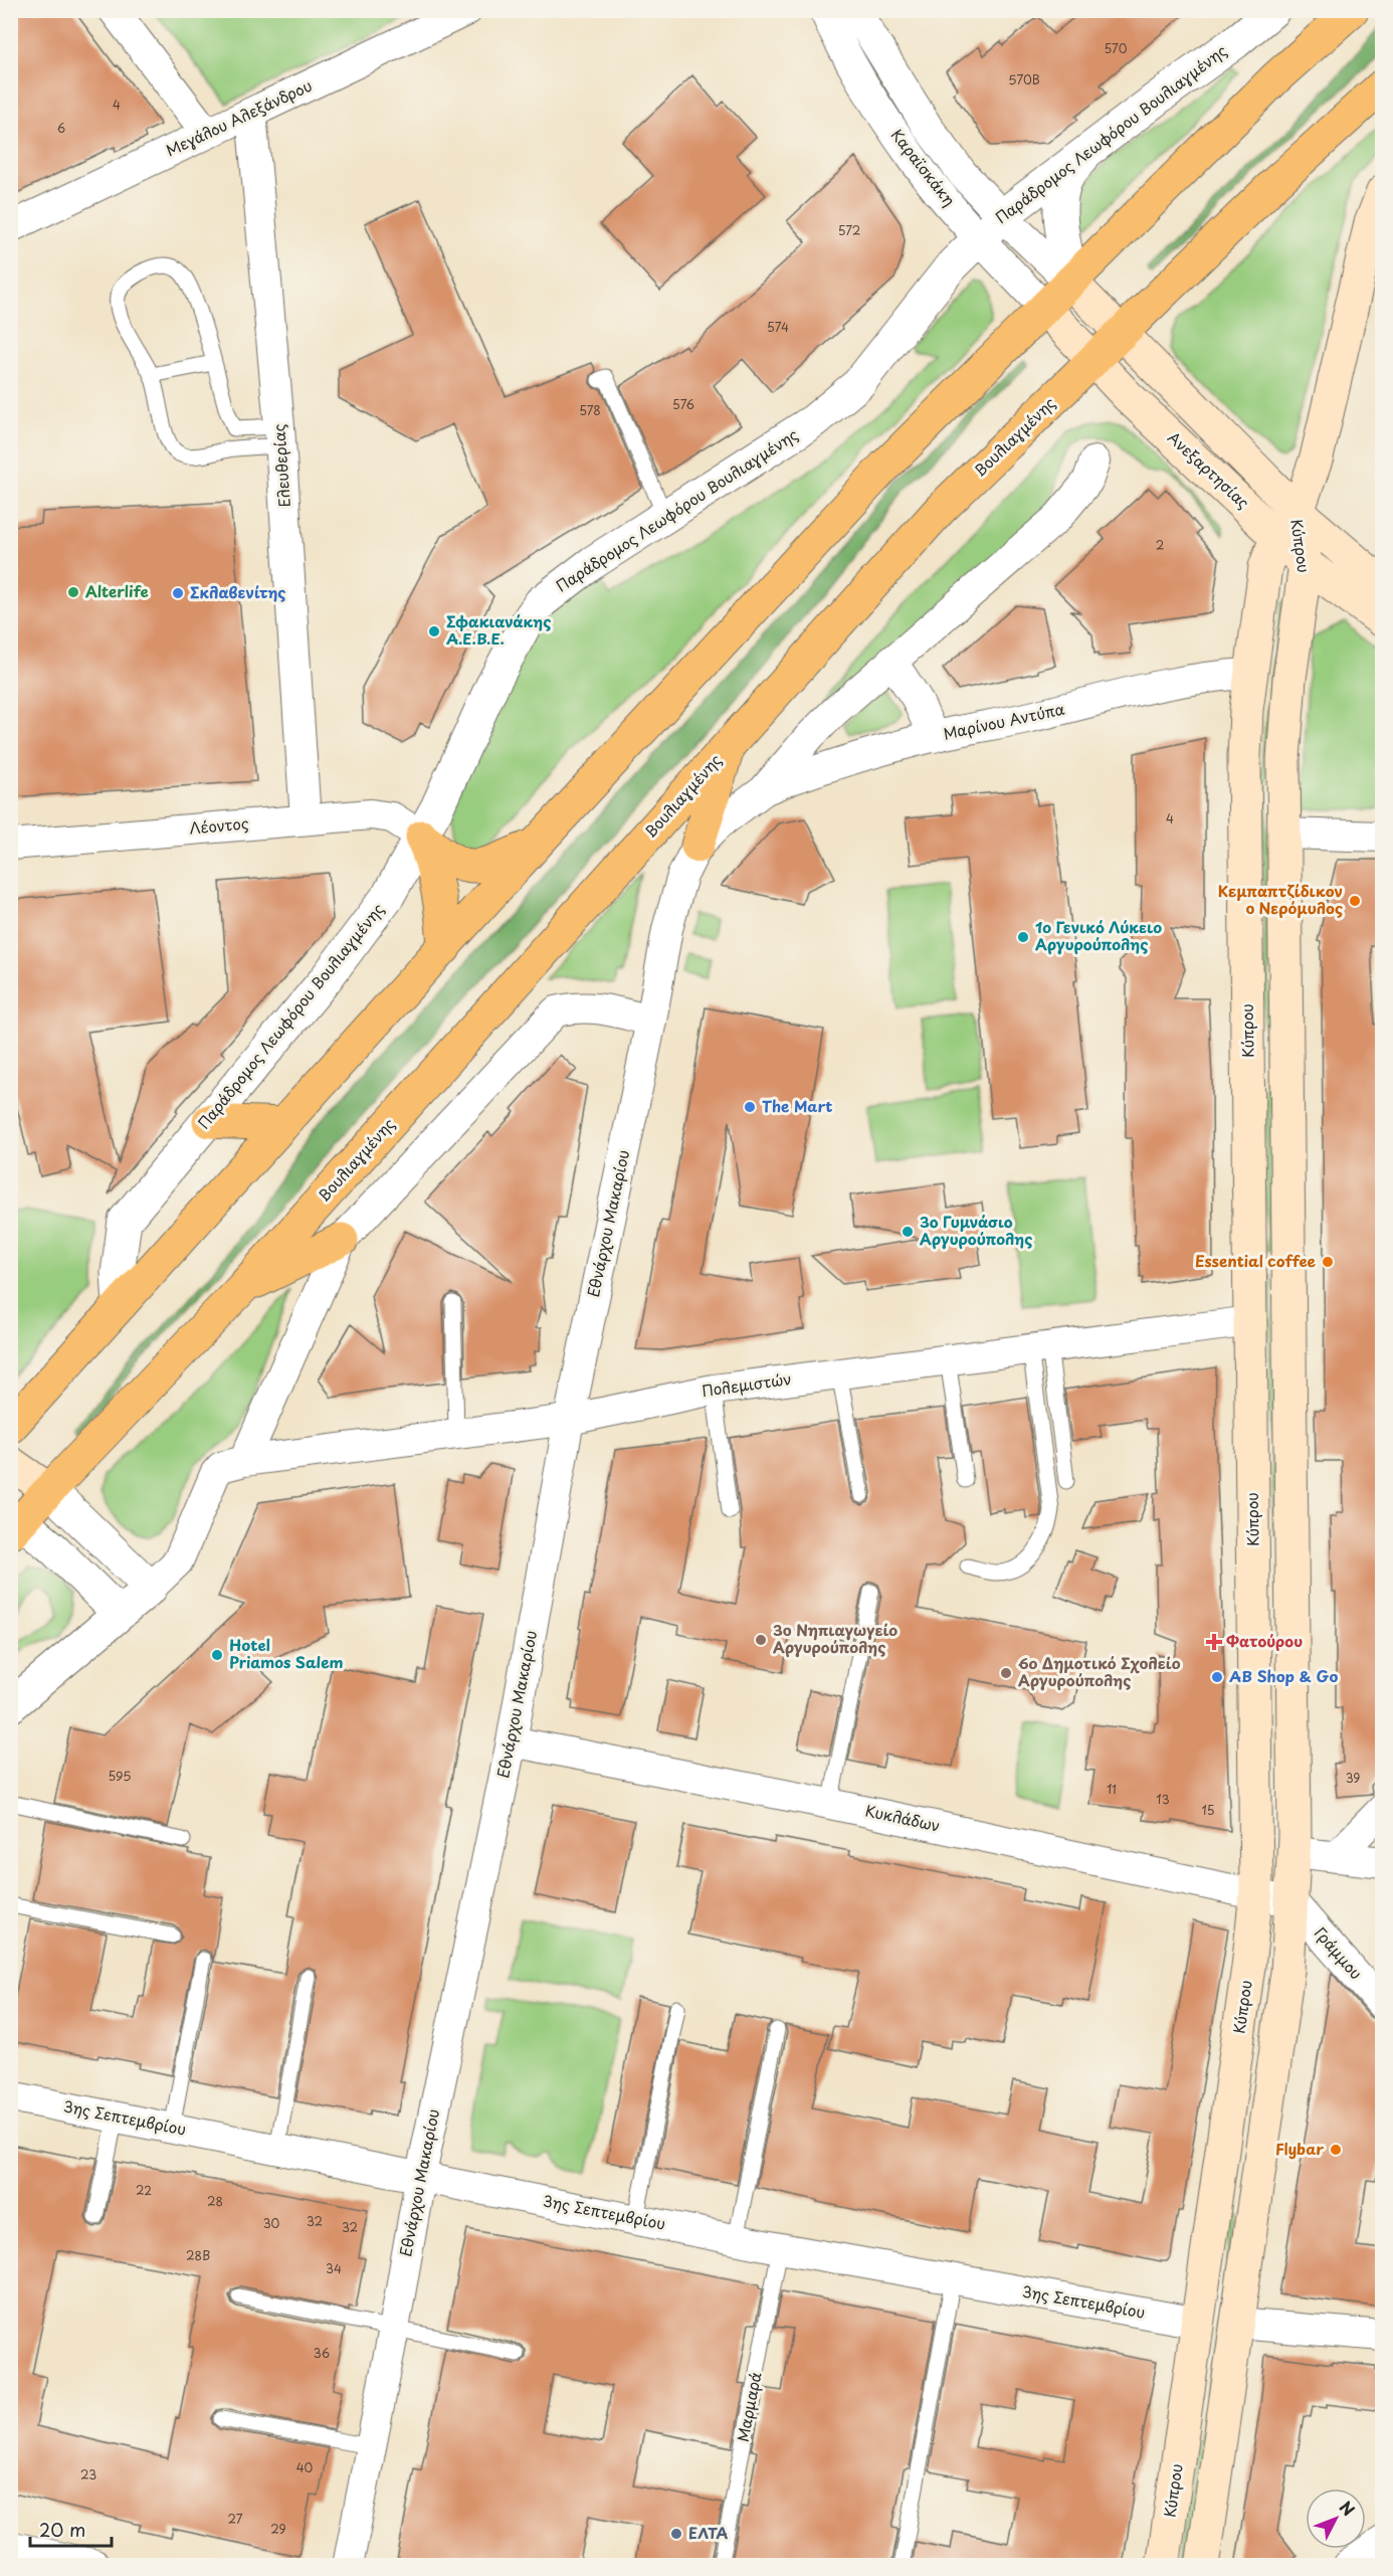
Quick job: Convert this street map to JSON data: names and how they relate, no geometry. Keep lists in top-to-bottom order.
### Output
{
  "streets": {
    "main road": ["Βουλιαγμένης", "Ανεξαρτησίας", "Κύπρου"],
    "street": [
      "Μεγάλου Αλεξάνδρου",
      "Παράδρομος Λεωφόρου Βουλιαγμένης",
      "Καραϊσκάκη",
      "Ελευθερίας",
      "Μαρίνου Αντύπα",
      "Λέοντος",
      "Εθνάρχου Μακαρίου",
      "Πολεμιστών",
      "Κυκλάδων",
      "Γράμμου",
      "3ης Σεπτεμβρίου"
    ],
    "lane": ["Μαρμαρά"]
  },
  "crossings": [
    ["Μεγάλου Αλεξάνδρου", "Ελευθερίας"],
    ["Παράδρομος Λεωφόρου Βουλιαγμένης", "Καραϊσκάκη"],
    ["Παράδρομος Λεωφόρου Βουλιαγμένης", "Λέοντος"],
    ["Καραϊσκάκη", "Ανεξαρτησίας"],
    ["Βουλιαγμένης", "Ανεξαρτησίας"],
    ["Ελευθερίας", "Λέοντος"],
    ["Ανεξαρτησίας", "Κύπρου"],
    ["Κύπρου", "Μαρίνου Αντύπα"],
    ["Κύπρου", "Πολεμιστών"],
    ["Κύπρου", "Κυκλάδων"],
    ["Κύπρου", "Γράμμου"],
    ["Κύπρου", "3ης Σεπτεμβρίου"],
    ["Εθνάρχου Μακαρίου", "Πολεμιστών"],
    ["Εθνάρχου Μακαρίου", "Κυκλάδων"],
    ["Εθνάρχου Μακαρίου", "3ης Σεπτεμβρίου"],
    ["Κυκλάδων", "Γράμμου"],
    ["3ης Σεπτεμβρίου", "Μαρμαρά"]
  ],
  "places": {
    "other": [
      "Alterlife",
      "Σκλαβενίτης",
      "Σφακιανάκης Α.Ε.Β.Ε.",
      "Κεμπαπτζίδικον ο Νερόμυλος",
      "1ο Γενικό Λύκειο Αργυρούπολης",
      "The Mart",
      "3ο Γυμνάσιο Αργυρούπολης",
      "Essential coffee",
      "3ο Νηπιαγωγείο Αργυρούπολης",
      "Hotel Priamos Salem",
      "6ο Δημοτικό Σχολείο Αργυρούπολης",
      "ΑΒ Shop & Go",
      "Flybar",
      "ΕΛΤΑ"
    ],
    "health": ["Φατούρου"]
  },
  "house_numbers": [
    "570",
    "570B",
    "4",
    "6",
    "572",
    "574",
    "576",
    "578",
    "2",
    "4",
    "595",
    "39",
    "11",
    "13",
    "15",
    "22",
    "28",
    "32",
    "30",
    "32",
    "28Β",
    "34",
    "36",
    "40",
    "23",
    "27",
    "29"
  ],
  "scale_bar": "20 m",
  "north": "top right"
}
